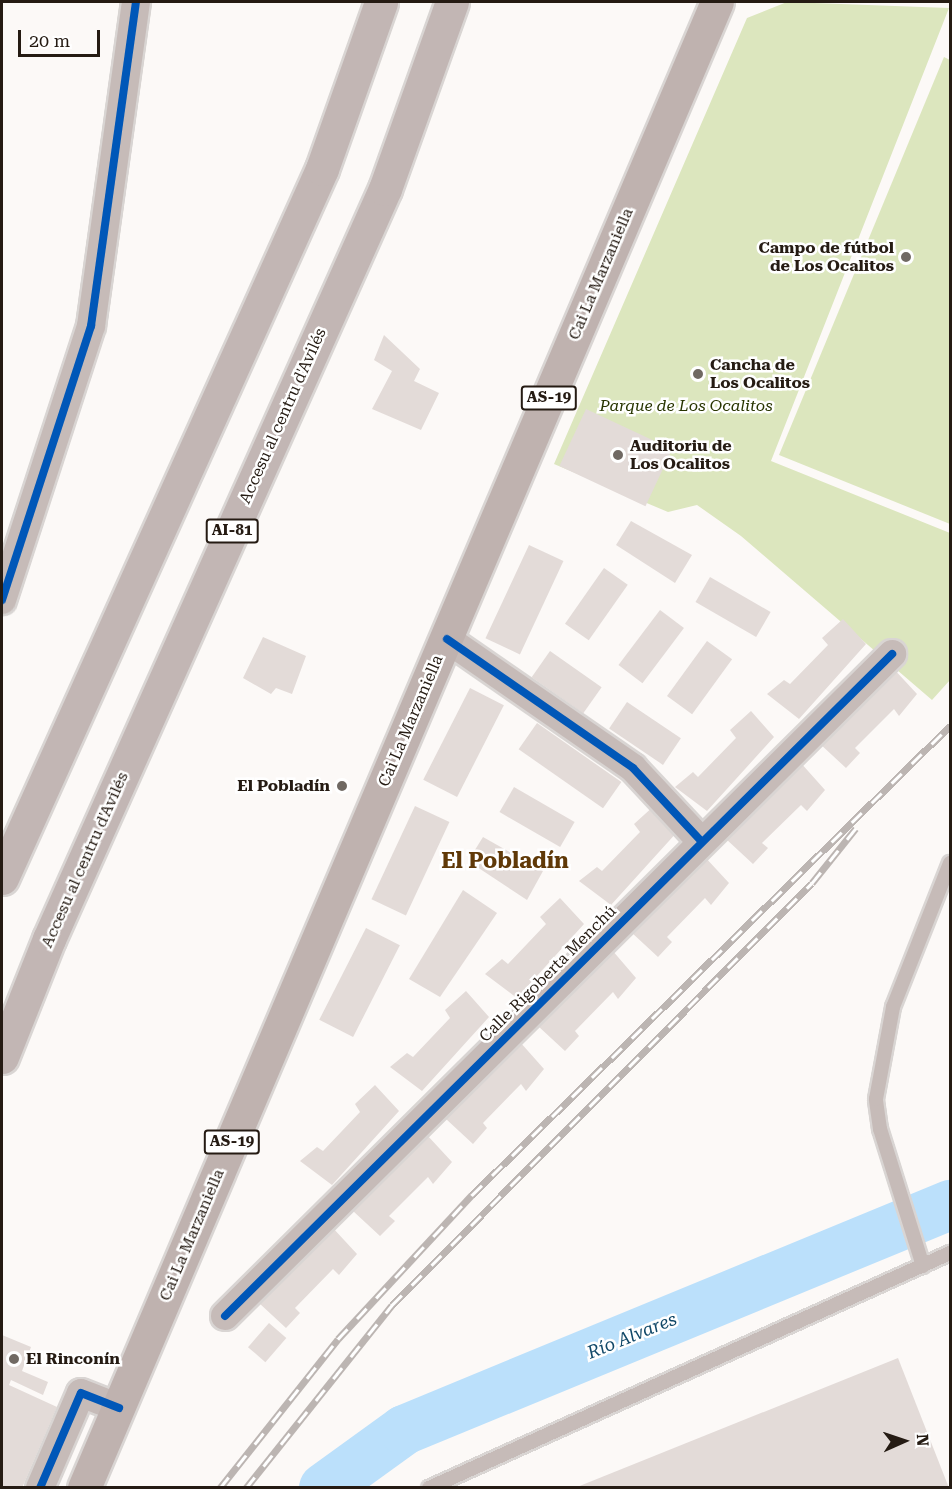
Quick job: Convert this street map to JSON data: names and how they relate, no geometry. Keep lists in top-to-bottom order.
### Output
{
  "streets": {
    "highway": ["Accesu al centru d'Avilés", "AI-81"],
    "main road": ["Cai La Marzaniella", "AS-19"],
    "street": ["Calle Rigoberta Menchú"]
  },
  "districts": ["El Pobladín"],
  "water": ["Río Alvares"],
  "parks": ["Parque de Los Ocalitos"],
  "places": [
    "Campo de fútbol de Los Ocalitos",
    "Cancha de Los Ocalitos",
    "Auditoriu de Los Ocalitos",
    "El Pobladín",
    "El Rinconín"
  ],
  "scale_bar": "20 m",
  "north": "right"
}
